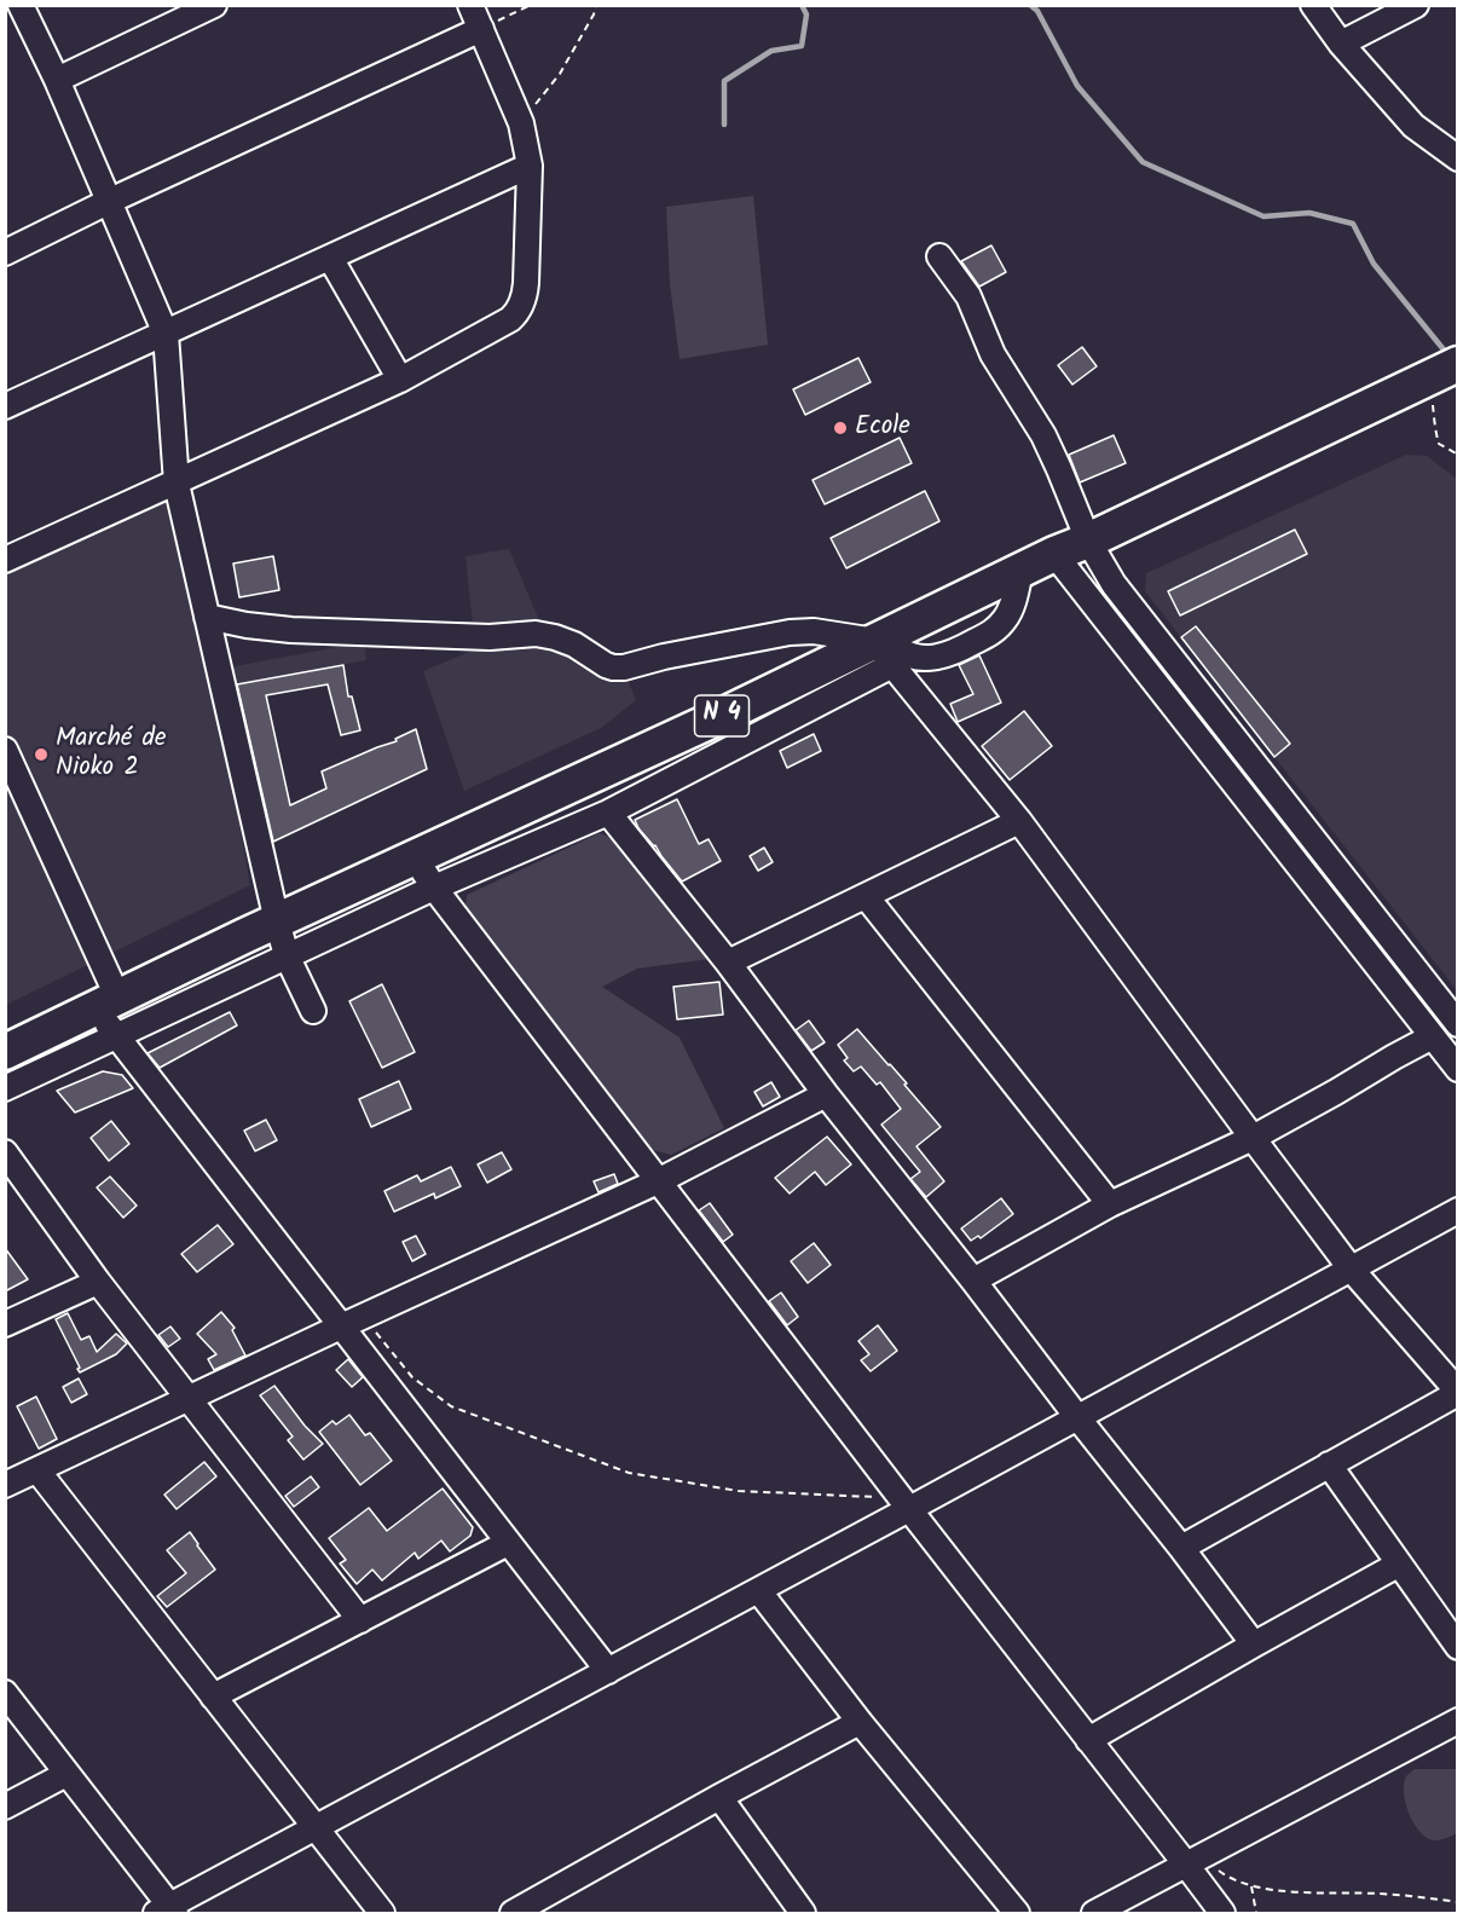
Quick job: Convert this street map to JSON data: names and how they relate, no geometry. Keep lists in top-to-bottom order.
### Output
{
  "streets": {
    "highway": ["N 4"]
  },
  "places": ["Ecole", "Marché de Nioko 2"]
}
